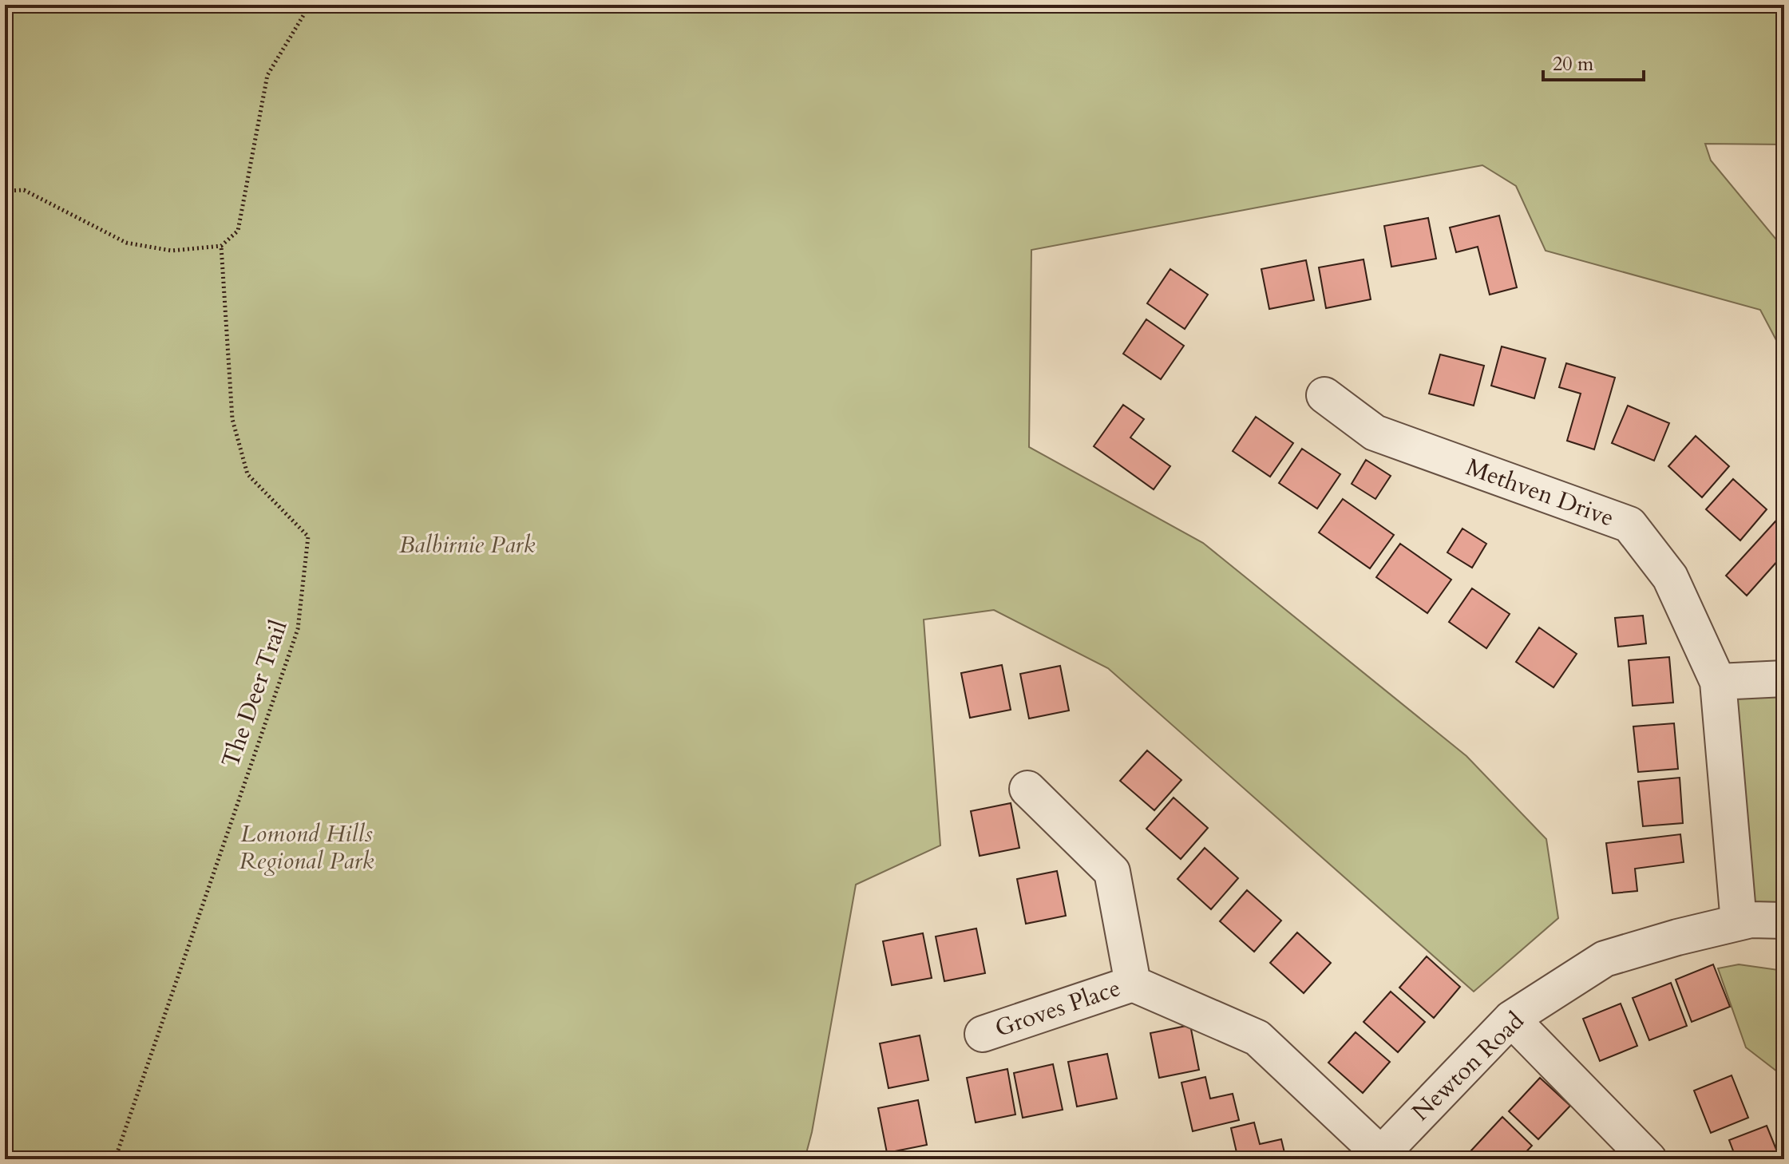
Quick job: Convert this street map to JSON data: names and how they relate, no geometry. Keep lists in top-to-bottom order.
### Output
{
  "streets": {
    "street": ["Methven Drive", "Groves Place", "Newton Road"],
    "path": ["The Deer Trail"]
  },
  "crossings": [
    ["Methven Drive", "Newton Road"],
    ["Groves Place", "Newton Road"]
  ],
  "parks": ["Balbirnie Park", "Lomond Hills Regional Park"],
  "scale_bar": "20 m"
}
